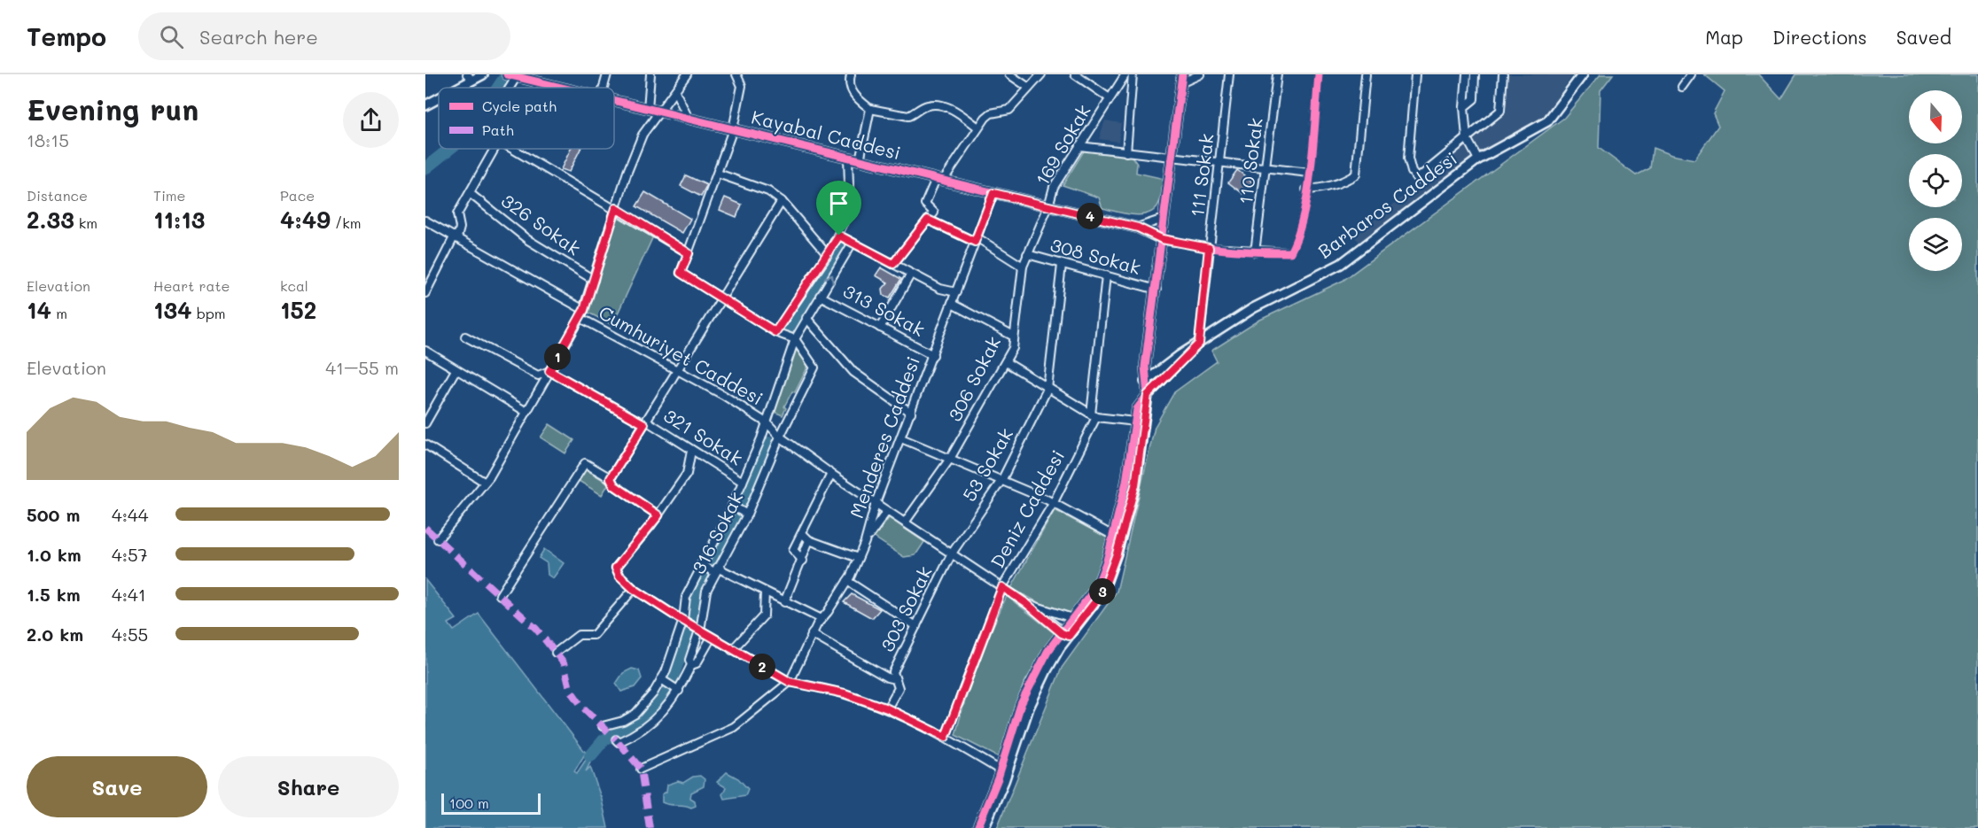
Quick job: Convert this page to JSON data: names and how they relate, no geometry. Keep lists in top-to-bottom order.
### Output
{
  "streets": {
    "street": [
      "Kayabal Caddesi",
      "169 Sokak",
      "110 Sokak",
      "111 Sokak",
      "Barbaros Caddesi",
      "326 Sokak",
      "308 Sokak",
      "313 Sokak",
      "Cumhuriyet Caddesi",
      "306 Sokak",
      "321 Sokak",
      "Menderes Caddesi",
      "53 Sokak",
      "Deniz Caddesi",
      "316 Sokak",
      "303 Sokak"
    ]
  },
  "crossings": [
    ["Kayabal Caddesi", "169 Sokak"],
    ["Kayabal Caddesi", "306 Sokak"],
    ["Kayabal Caddesi", "Menderes Caddesi"],
    ["169 Sokak", "306 Sokak"],
    ["111 Sokak", "Barbaros Caddesi"],
    ["308 Sokak", "306 Sokak"],
    ["308 Sokak", "Deniz Caddesi"],
    ["313 Sokak", "Menderes Caddesi"],
    ["Cumhuriyet Caddesi", "306 Sokak"],
    ["Cumhuriyet Caddesi", "Menderes Caddesi"],
    ["Cumhuriyet Caddesi", "53 Sokak"],
    ["Cumhuriyet Caddesi", "Deniz Caddesi"],
    ["Cumhuriyet Caddesi", "316 Sokak"],
    ["Cumhuriyet Caddesi", "303 Sokak"],
    ["53 Sokak", "303 Sokak"]
  ],
  "legend": ["Cycle path", "Path"],
  "scale_bar": "100 m",
  "north": "bottom",
  "page": {
    "header": "Tempo",
    "search": "Search here",
    "nav": ["Map", "Directions", "Saved"],
    "heading": ["Evening run", "18:15"],
    "stats": [
      ["Distance", "2.33 km"],
      ["Time", "11:13"],
      ["Pace", "4:49 /km"],
      ["Elevation", "14 m"],
      ["Heart rate", "134 bpm"],
      ["kcal", "152"]
    ],
    "pins": [
      "4",
      "1",
      "3",
      "2"
    ],
    "chart": ["Elevation", "41–55 m"],
    "list": [
      {
        "name": "500 m",
        "note": "4:44"
      },
      {
        "name": "1.0 km",
        "note": "4:57"
      },
      {
        "name": "1.5 km",
        "note": "4:41"
      },
      {
        "name": "2.0 km",
        "note": "4:55"
      }
    ],
    "buttons": ["Save", "Share"],
    "scale": "100 m"
  }
}
